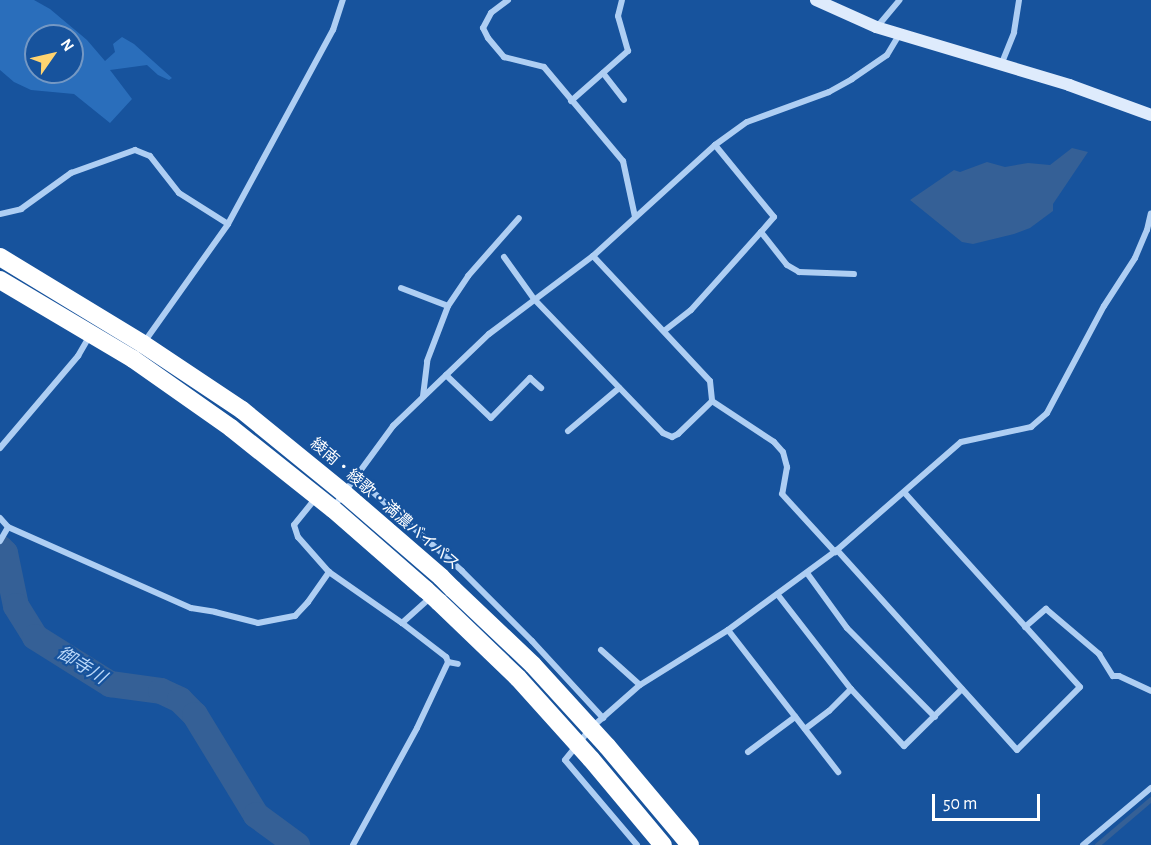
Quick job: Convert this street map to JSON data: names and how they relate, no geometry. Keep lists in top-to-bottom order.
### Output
{
  "streets": {
    "highway": ["綾南・綾歌・満濃バイパス"]
  },
  "water": ["御寺川"],
  "scale_bar": "50 m",
  "north": "top right"
}
